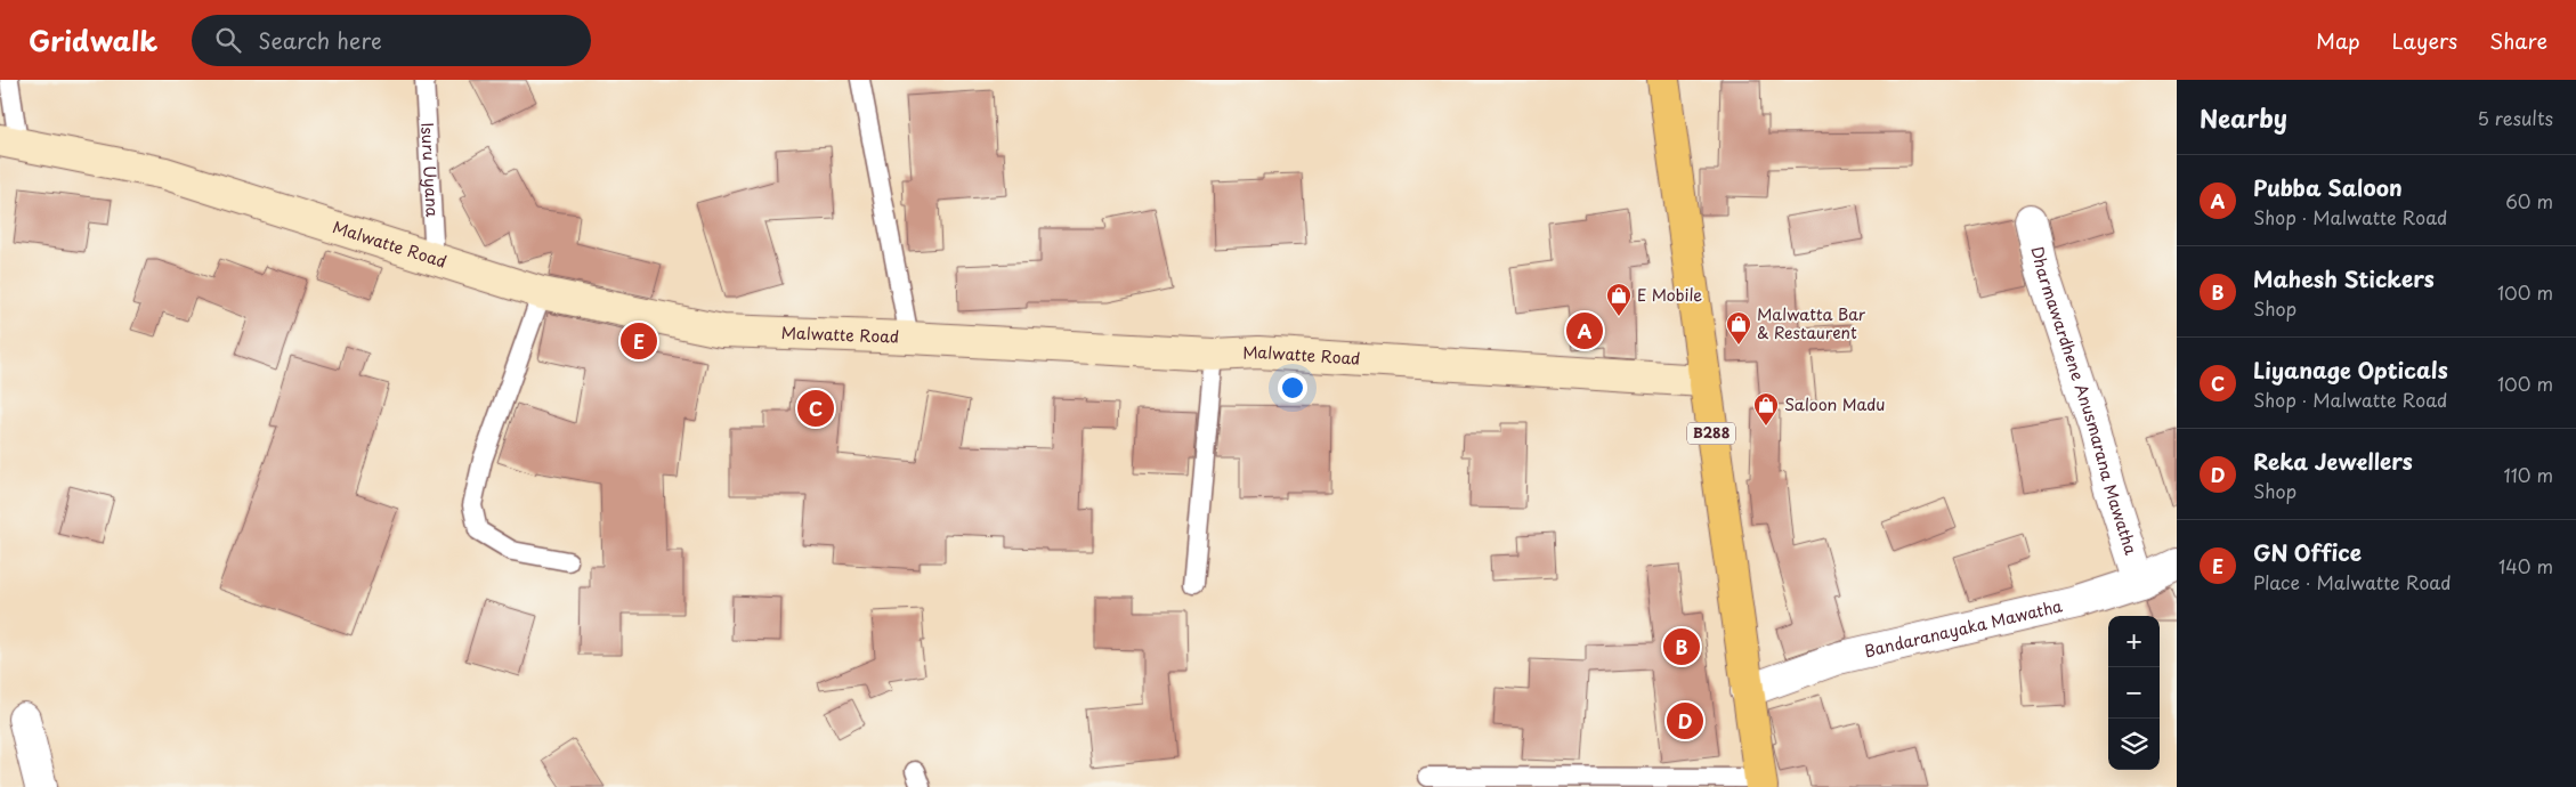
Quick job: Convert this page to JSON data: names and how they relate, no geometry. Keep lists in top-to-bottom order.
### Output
{
  "streets": {
    "main road": ["B288"],
    "street": ["Malwatte Road", "Dharmawardhene Anusmarana Mawatha", "Bandaranayaka Mawatha"],
    "lane": ["Isuru Uyana"]
  },
  "crossings": [
    ["Isuru Uyana", "Malwatte Road"],
    ["Malwatte Road", "B288"],
    ["Dharmawardhene Anusmarana Mawatha", "Bandaranayaka Mawatha"],
    ["B288", "Bandaranayaka Mawatha"]
  ],
  "places": {
    "shop": ["E Mobile", "Malwatta Bar & Restaurent", "Saloon Madu"]
  },
  "page": {
    "header": "Gridwalk",
    "search": "Search here",
    "nav": ["Map", "Layers", "Share"],
    "heading": ["Nearby", "5 results"],
    "list": [
      {
        "mark": "A",
        "name": "Pubba Saloon",
        "note": "Shop · Malwatte Road",
        "value": "60 m"
      },
      {
        "mark": "B",
        "name": "Mahesh Stickers",
        "note": "Shop",
        "value": "100 m"
      },
      {
        "mark": "C",
        "name": "Liyanage Opticals",
        "note": "Shop · Malwatte Road",
        "value": "100 m"
      },
      {
        "mark": "D",
        "name": "Reka Jewellers",
        "note": "Shop",
        "value": "110 m"
      },
      {
        "mark": "E",
        "name": "GN Office",
        "note": "Place · Malwatte Road",
        "value": "140 m"
      }
    ],
    "pins": [
      "A",
      "E",
      "C",
      "B",
      "D"
    ],
    "map_buttons": ["+", "−"]
  }
}
